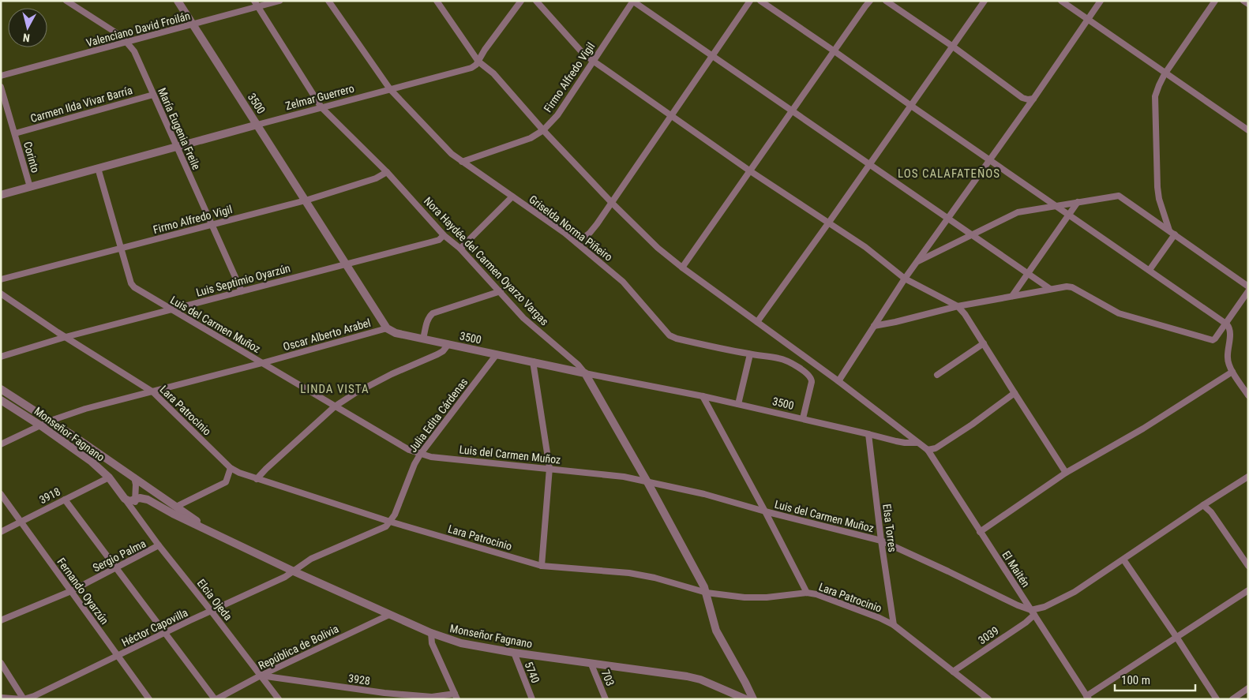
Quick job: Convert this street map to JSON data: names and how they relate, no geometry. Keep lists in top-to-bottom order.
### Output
{
  "streets": {
    "street": [
      "Valenciano David Froilán",
      "Firmo Alfredo Vigil",
      "Zelmar Guerrero",
      "3500",
      "Carmen Ilda Vivar Barría",
      "María Eugenia Freile",
      "Corinto",
      "Griselda Norma Piñeiro",
      "Nora Haydée del Carmen Oyarzo Vargas",
      "Luis Septimio Oyarzún",
      "Luis del Carmen Muñoz",
      "Oscar Alberto Arabel",
      "Lara Patrocinio",
      "Julia Edita Cárdenas",
      "Monseñor Fagnano",
      "3918",
      "Elsa Torres",
      "Sergio Palma",
      "El Maitén",
      "Fernando Oyarzún",
      "Elcia Ojeda",
      "Héctor Capovilla",
      "3039",
      "República de Bolivia",
      "5740",
      "703",
      "3928"
    ]
  },
  "crossings": [
    ["Valenciano David Froilán", "3500"],
    ["Valenciano David Froilán", "María Eugenia Freile"],
    ["Valenciano David Froilán", "Nora Haydée del Carmen Oyarzo Vargas"],
    ["Firmo Alfredo Vigil", "3500"],
    ["Firmo Alfredo Vigil", "María Eugenia Freile"],
    ["Firmo Alfredo Vigil", "Griselda Norma Piñeiro"],
    ["Firmo Alfredo Vigil", "Nora Haydée del Carmen Oyarzo Vargas"],
    ["Firmo Alfredo Vigil", "Luis del Carmen Muñoz"],
    ["Zelmar Guerrero", "3500"],
    ["Zelmar Guerrero", "María Eugenia Freile"],
    ["Zelmar Guerrero", "Corinto"],
    ["Zelmar Guerrero", "Griselda Norma Piñeiro"],
    ["Zelmar Guerrero", "Nora Haydée del Carmen Oyarzo Vargas"],
    ["Zelmar Guerrero", "Luis del Carmen Muñoz"],
    ["3500", "Griselda Norma Piñeiro"],
    ["3500", "Nora Haydée del Carmen Oyarzo Vargas"],
    ["3500", "Luis Septimio Oyarzún"],
    ["3500", "Oscar Alberto Arabel"],
    ["3500", "Julia Edita Cárdenas"],
    ["3500", "Elsa Torres"],
    ["Carmen Ilda Vivar Barría", "María Eugenia Freile"],
    ["Carmen Ilda Vivar Barría", "Corinto"],
    ["María Eugenia Freile", "Luis Septimio Oyarzún"],
    ["Nora Haydée del Carmen Oyarzo Vargas", "Luis Septimio Oyarzún"],
    ["Nora Haydée del Carmen Oyarzo Vargas", "Luis del Carmen Muñoz"],
    ["Nora Haydée del Carmen Oyarzo Vargas", "Lara Patrocinio"],
    ["Luis Septimio Oyarzún", "Luis del Carmen Muñoz"],
    ["Luis Septimio Oyarzún", "Lara Patrocinio"],
    ["Luis del Carmen Muñoz", "Oscar Alberto Arabel"],
    ["Luis del Carmen Muñoz", "Julia Edita Cárdenas"],
    ["Luis del Carmen Muñoz", "Elsa Torres"],
    ["Luis del Carmen Muñoz", "El Maitén"],
    ["Luis del Carmen Muñoz", "3039"],
    ["Oscar Alberto Arabel", "Lara Patrocinio"],
    ["Oscar Alberto Arabel", "Monseñor Fagnano"],
    ["Lara Patrocinio", "Julia Edita Cárdenas"],
    ["Lara Patrocinio", "Elsa Torres"],
    ["Lara Patrocinio", "3039"],
    ["Monseñor Fagnano", "3918"],
    ["Monseñor Fagnano", "Elcia Ojeda"],
    ["Monseñor Fagnano", "Héctor Capovilla"],
    ["Monseñor Fagnano", "República de Bolivia"],
    ["Monseñor Fagnano", "5740"],
    ["Monseñor Fagnano", "703"],
    ["3918", "Fernando Oyarzún"],
    ["Sergio Palma", "Fernando Oyarzún"],
    ["Sergio Palma", "Elcia Ojeda"],
    ["El Maitén", "3039"],
    ["Fernando Oyarzún", "Héctor Capovilla"],
    ["Elcia Ojeda", "Héctor Capovilla"],
    ["Elcia Ojeda", "República de Bolivia"],
    ["Elcia Ojeda", "3928"],
    ["República de Bolivia", "3928"]
  ],
  "districts": ["LOS CALAFATEÑOS", "LINDA VISTA"],
  "scale_bar": "100 m",
  "north": "bottom"
}
